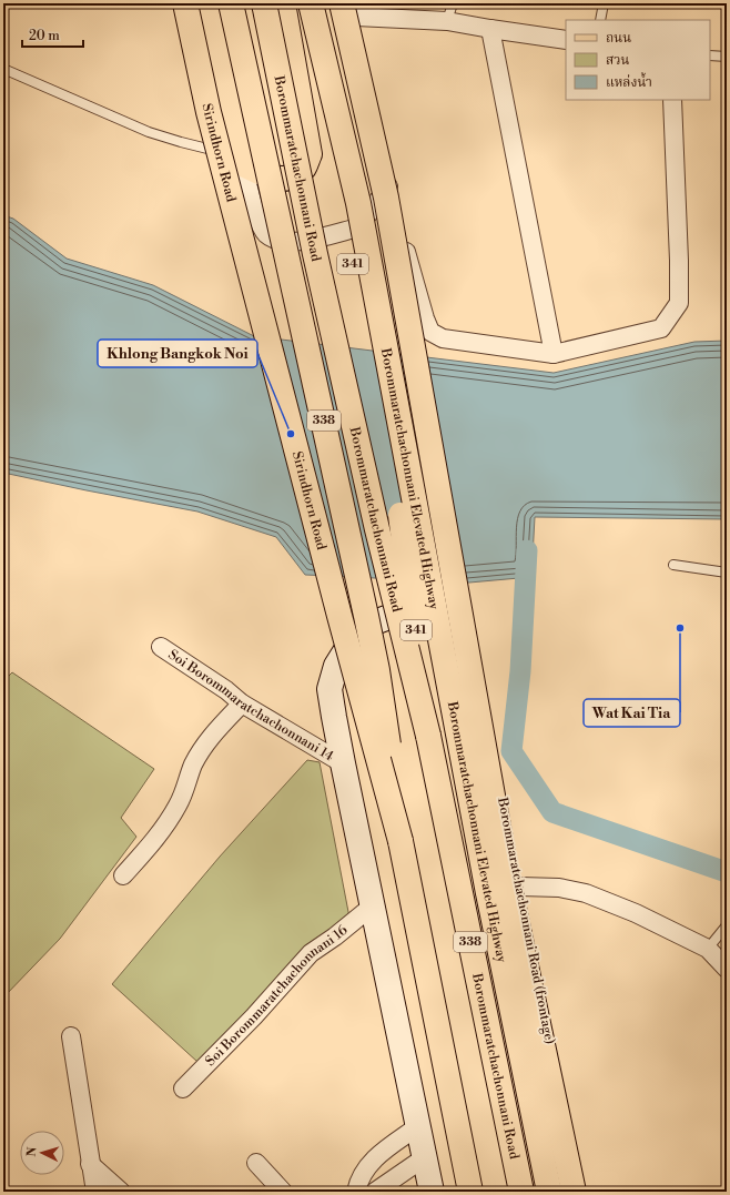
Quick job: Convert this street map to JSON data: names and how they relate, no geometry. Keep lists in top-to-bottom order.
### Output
{
  "streets": {
    "main road": [
      "Sirindhorn Road",
      "Borommaratchachonnani Road",
      "341",
      "338",
      "Borommaratchachonnani Elevated Highway",
      "Borommaratchachonnani Road (frontage)"
    ],
    "street": ["Soi Borommaratchachonnani 14", "Soi Borommaratchachonnani 16"]
  },
  "crossings": [
    ["Sirindhorn Road", "338"],
    ["Borommaratchachonnani Road", "341"],
    ["Soi Borommaratchachonnani 14", "Borommaratchachonnani Road (frontage)"]
  ],
  "places": ["Khlong Bangkok Noi", "Wat Kai Tia"],
  "legend": ["ถนน", "สวน", "แหล่งน้ำ"],
  "scale_bar": "20 m",
  "north": "left"
}
